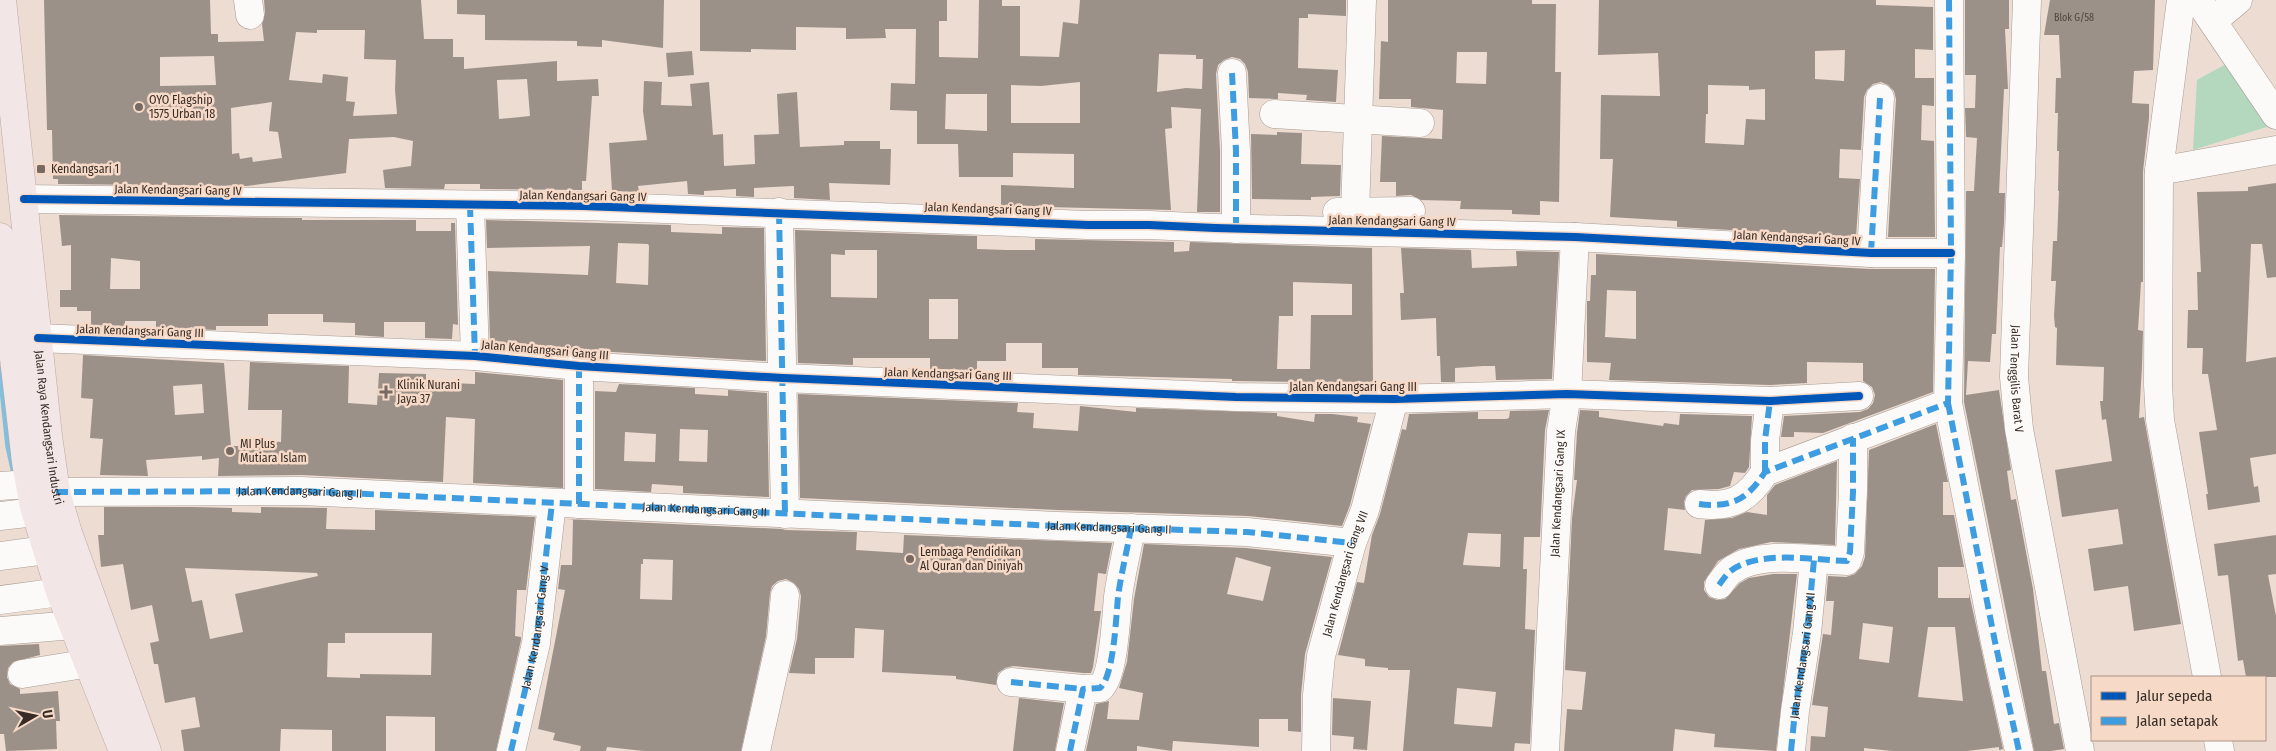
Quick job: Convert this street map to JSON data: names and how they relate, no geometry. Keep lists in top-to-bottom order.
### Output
{
  "streets": {
    "main road": ["Jalan Raya Kendangsari Industri"],
    "street": [
      "Jalan Kendangsari Gang IV",
      "Jalan Kendangsari Gang III",
      "Jalan Tenggilis Barat V",
      "Jalan Kendangsari Gang II",
      "Jalan Kendangsari Gang IX",
      "Jalan Kendangsari Gang VII",
      "Jalan Kendangsari Gang V",
      "Jalan Kendangsari Gang XI"
    ]
  },
  "crossings": [
    ["Jalan Kendangsari Gang IV", "Jalan Raya Kendangsari Industri"],
    ["Jalan Kendangsari Gang IV", "Jalan Kendangsari Gang IX"],
    ["Jalan Kendangsari Gang III", "Jalan Raya Kendangsari Industri"],
    ["Jalan Kendangsari Gang III", "Jalan Kendangsari Gang IX"],
    ["Jalan Kendangsari Gang III", "Jalan Kendangsari Gang VII"],
    ["Jalan Raya Kendangsari Industri", "Jalan Kendangsari Gang II"],
    ["Jalan Kendangsari Gang II", "Jalan Kendangsari Gang VII"],
    ["Jalan Kendangsari Gang II", "Jalan Kendangsari Gang V"]
  ],
  "places": {
    "other": ["OYO Flagship 1575 Urban 18", "MI Plus Mutiara Islam", "Lembaga Pendidikan Al Quran dan Diniyah"],
    "transit": ["Kendangsari 1"],
    "health": ["Klinik Nurani Jaya 37"]
  },
  "house_numbers": ["Blok G/58"],
  "legend": ["Jalur sepeda", "Jalan setapak"],
  "north": "right"
}
